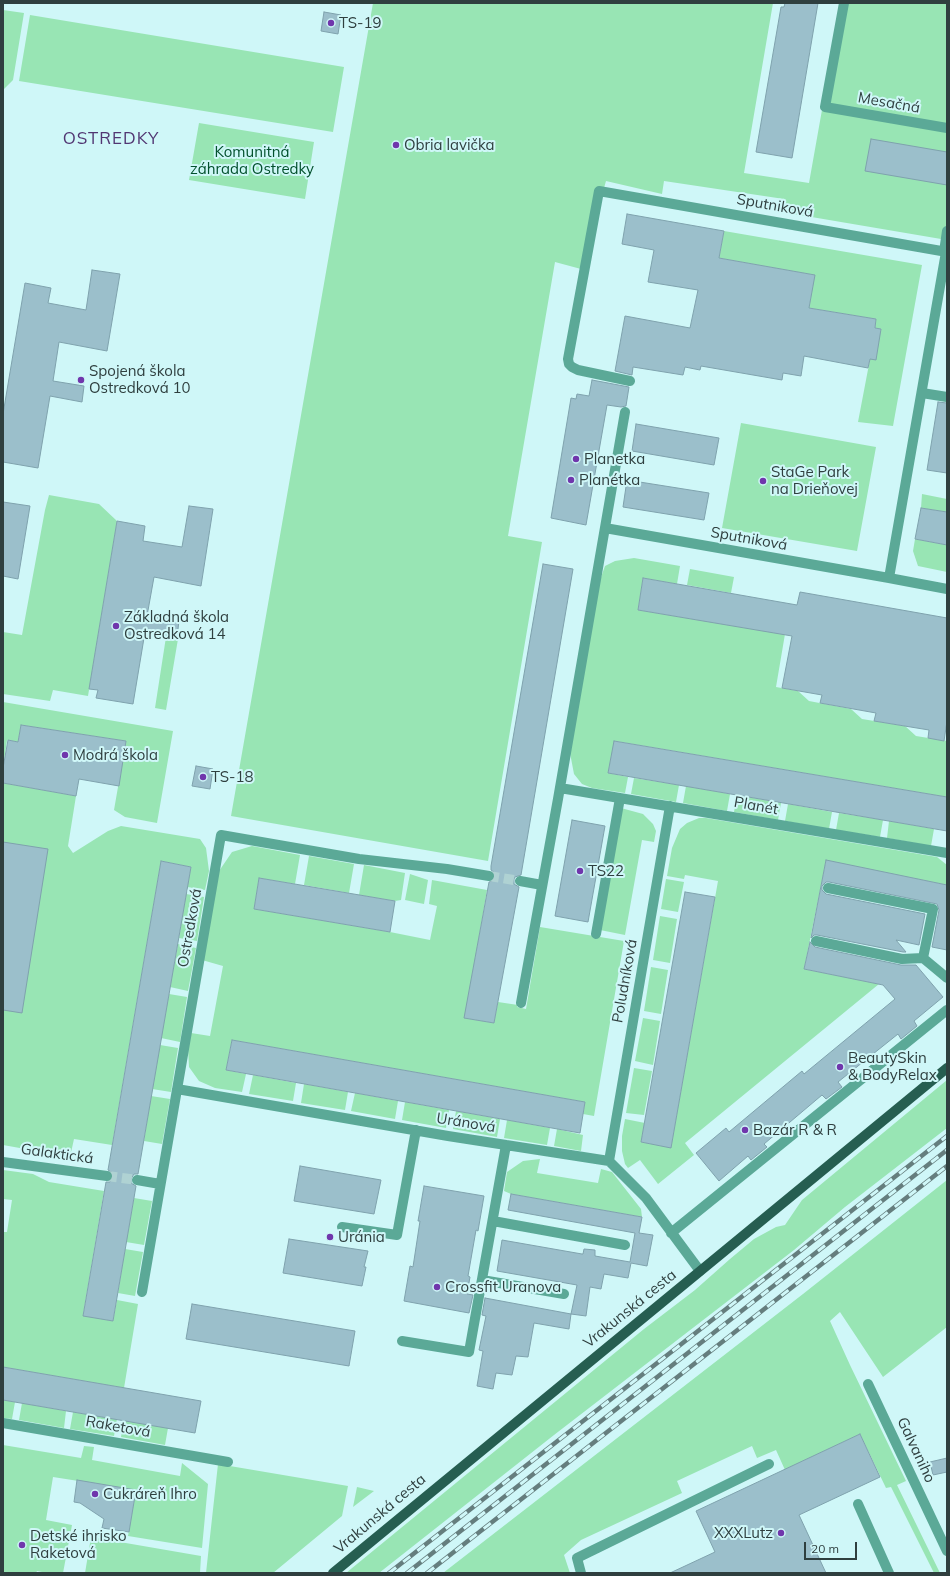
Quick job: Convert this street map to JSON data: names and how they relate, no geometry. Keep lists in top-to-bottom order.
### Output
{
  "streets": {
    "main road": ["Vrakunská cesta"],
    "street": [
      "Mesačná",
      "Sputniková",
      "Planét",
      "Ostredková",
      "Poludníková",
      "Uránová",
      "Galaktická",
      "Raketová",
      "Galvaniho"
    ]
  },
  "crossings": [
    ["Planét", "Poludníková"],
    ["Ostredková", "Uránová"],
    ["Poludníková", "Uránová"]
  ],
  "districts": ["OSTREDKY"],
  "parks": ["Komunitná záhrada Ostredky"],
  "places": [
    "TS-19",
    "Obria lavička",
    "Spojená škola Ostredková 10",
    "Planetka",
    "Planétka",
    "StaGe Park na Drieňovej",
    "Základná škola Ostredková 14",
    "Modrá škola",
    "TS-18",
    "TS22",
    "BeautySkin & BodyRelax",
    "Bazár R & R",
    "Uránia",
    "Crossfit Uranova",
    "Cukráreň Ihro",
    "XXXLutz",
    "Detské ihrisko Raketová"
  ],
  "scale_bar": "20 m"
}
